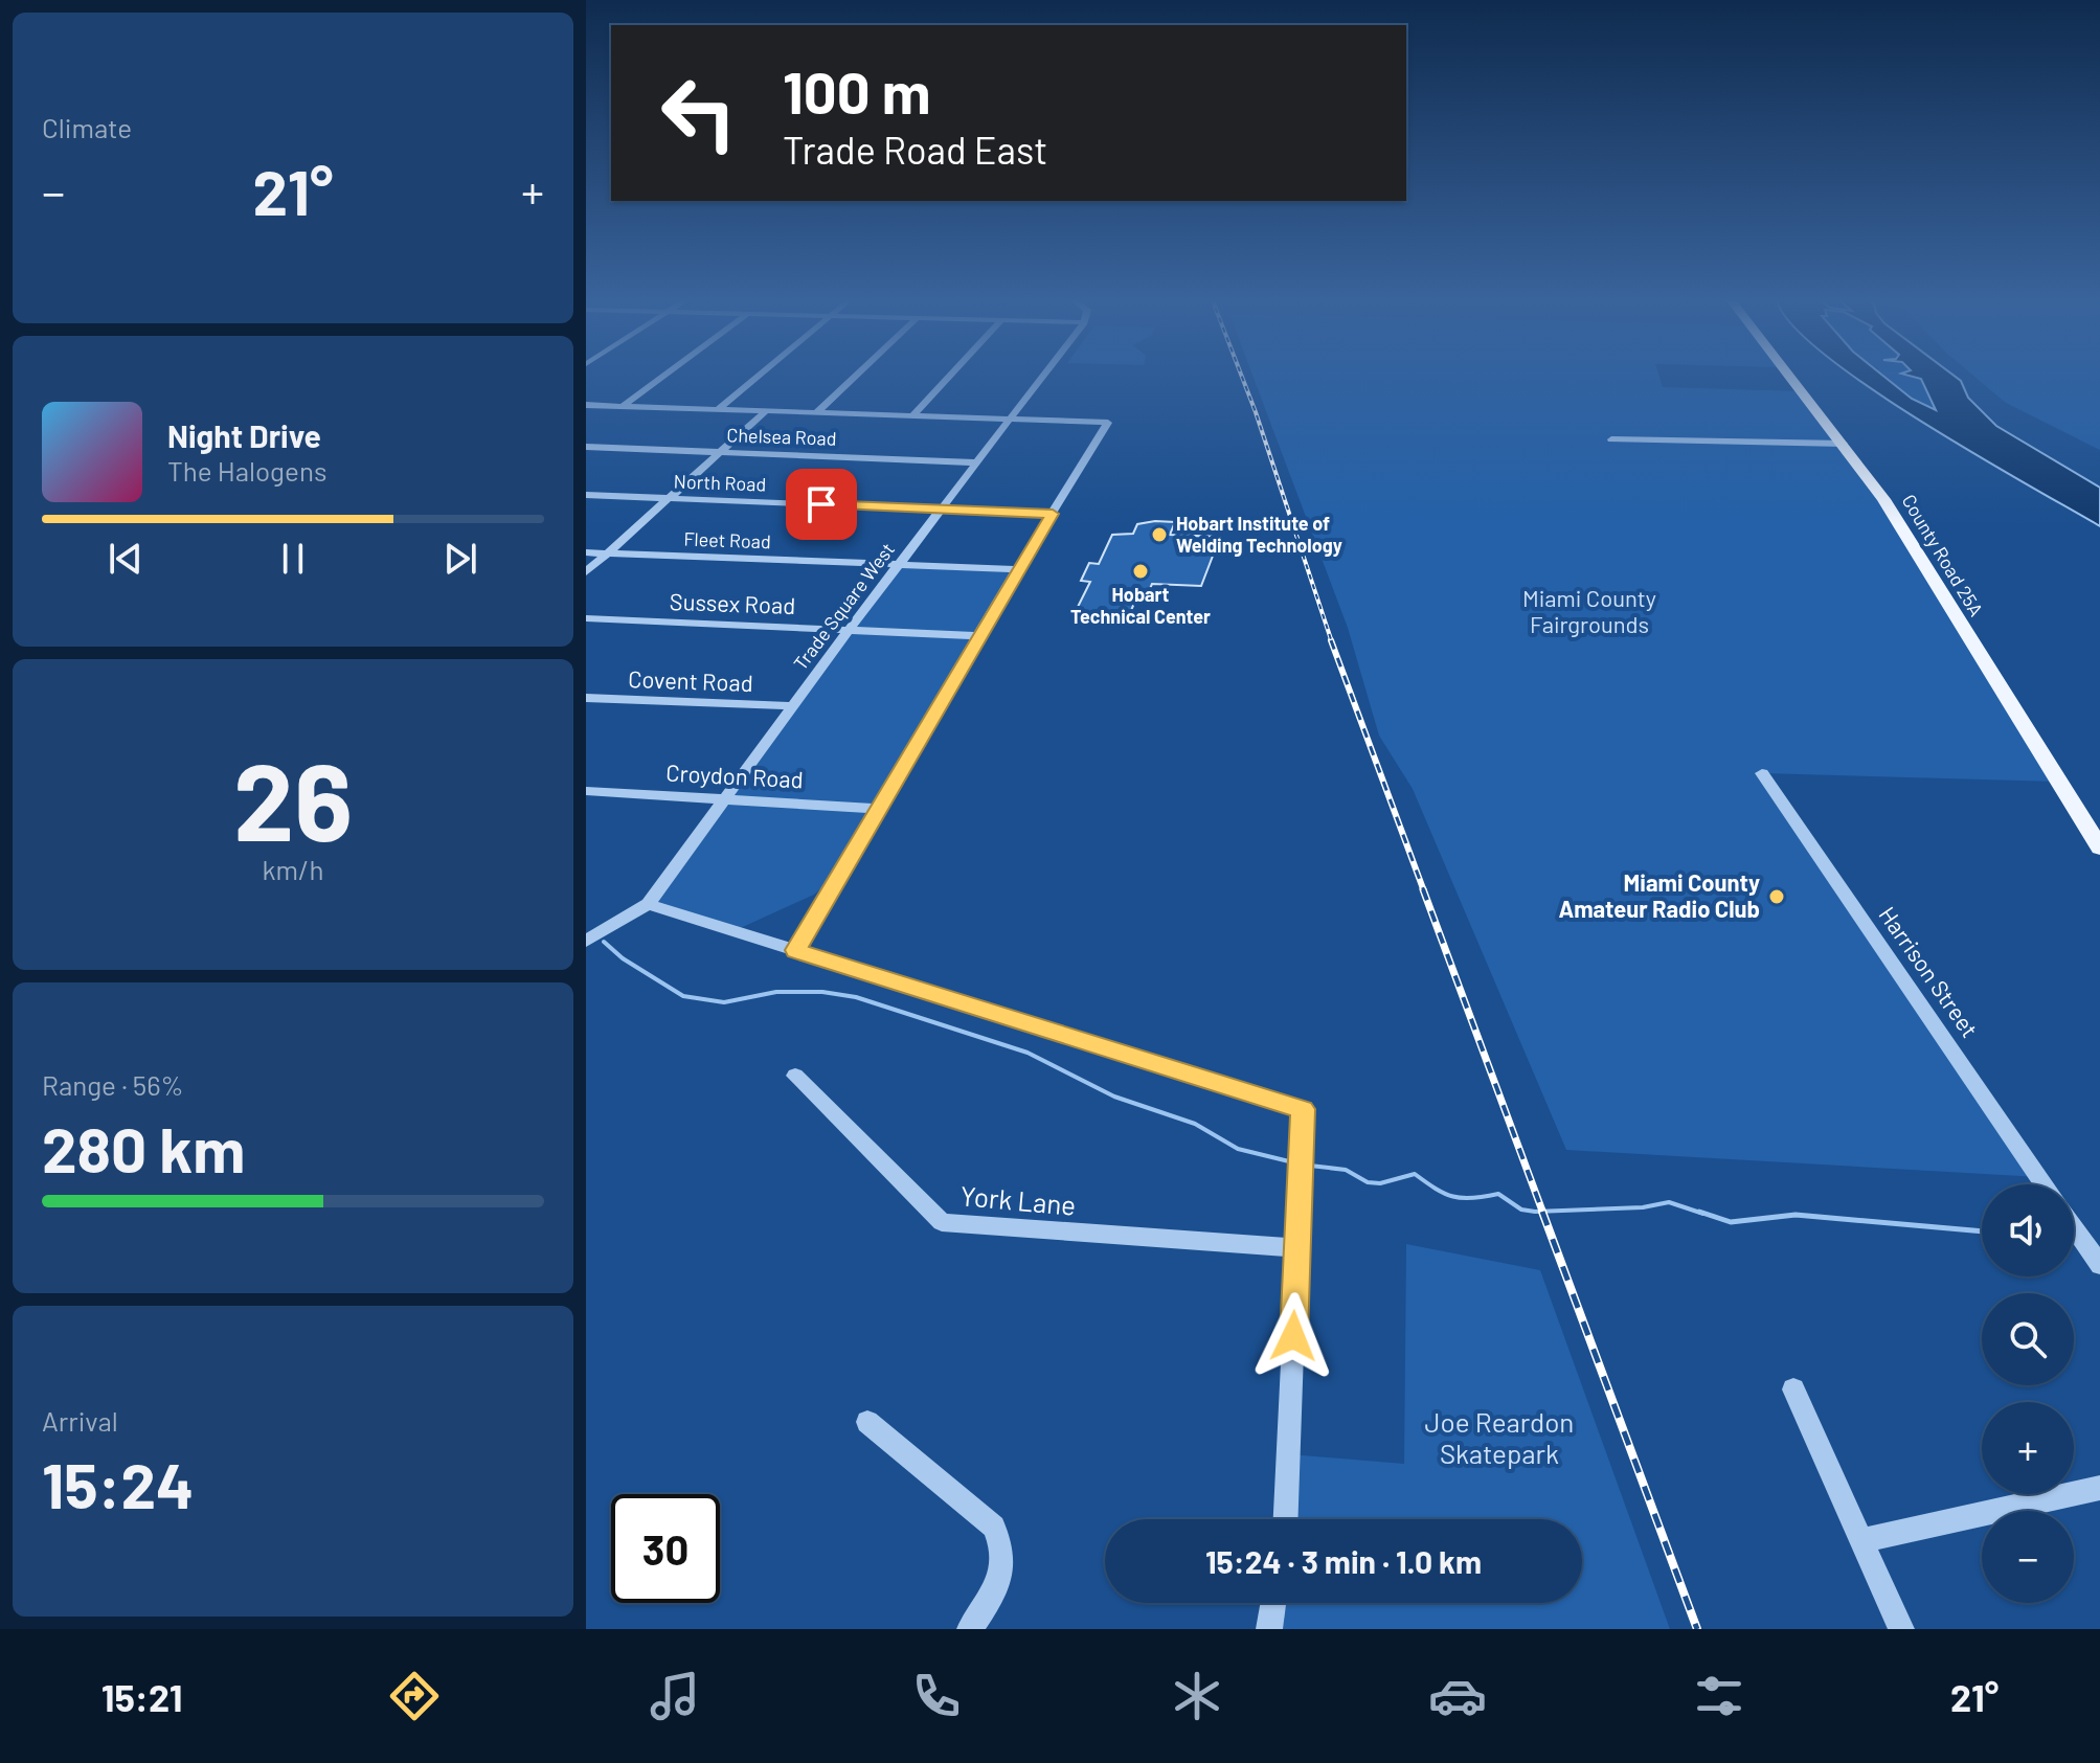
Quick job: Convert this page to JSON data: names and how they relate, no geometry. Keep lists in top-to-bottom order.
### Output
{
  "streets": {
    "main road": ["County Road 25A"],
    "street": [
      "Chelsea Road",
      "North Road",
      "Fleet Road",
      "Sussex Road",
      "Trade Square West",
      "Covent Road",
      "Croydon Road",
      "Harrison Street",
      "York Lane"
    ]
  },
  "crossings": [
    ["Chelsea Road", "Trade Square West"],
    ["North Road", "Trade Square West"],
    ["Fleet Road", "Trade Square West"],
    ["Sussex Road", "Trade Square West"],
    ["Trade Square West", "Covent Road"],
    ["Trade Square West", "Croydon Road"]
  ],
  "parks": ["Miami County Fairgrounds", "Joe Reardon Skatepark"],
  "places": ["Hobart Institute of Welding Technology", "Hobart Technical Center", "Miami County Amateur Radio Club"],
  "page": {
    "tile": [
      "Climate",
      ["26", "km/h"],
      ["Range · 56%", "280 km"],
      ["Arrival", "15:24"]
    ],
    "turn": ["100 m", "Trade Road East"],
    "heat": ["−", "21°", "+"],
    "song": ["Night Drive", "The Halogens"],
    "map_buttons": ["+", "−"],
    "limit": "30",
    "trip": "15:24 · 3 min · 1.0 km",
    "tabs": ["15:21", "21°"]
  }
}
